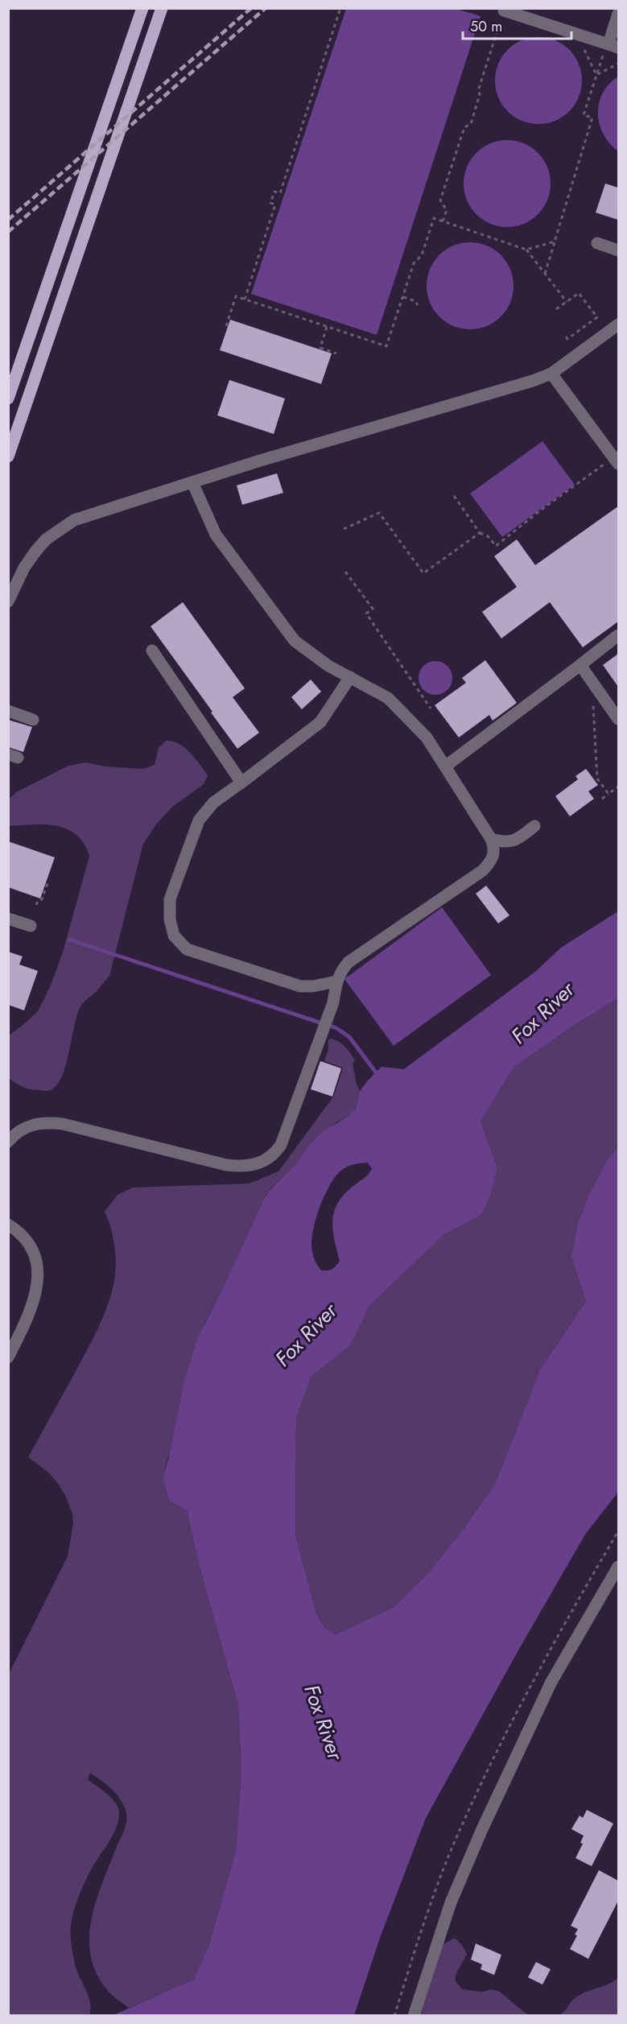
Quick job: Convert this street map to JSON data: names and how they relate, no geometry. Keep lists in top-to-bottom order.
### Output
{
  "water": ["Fox River"],
  "scale_bar": "50 m"
}
